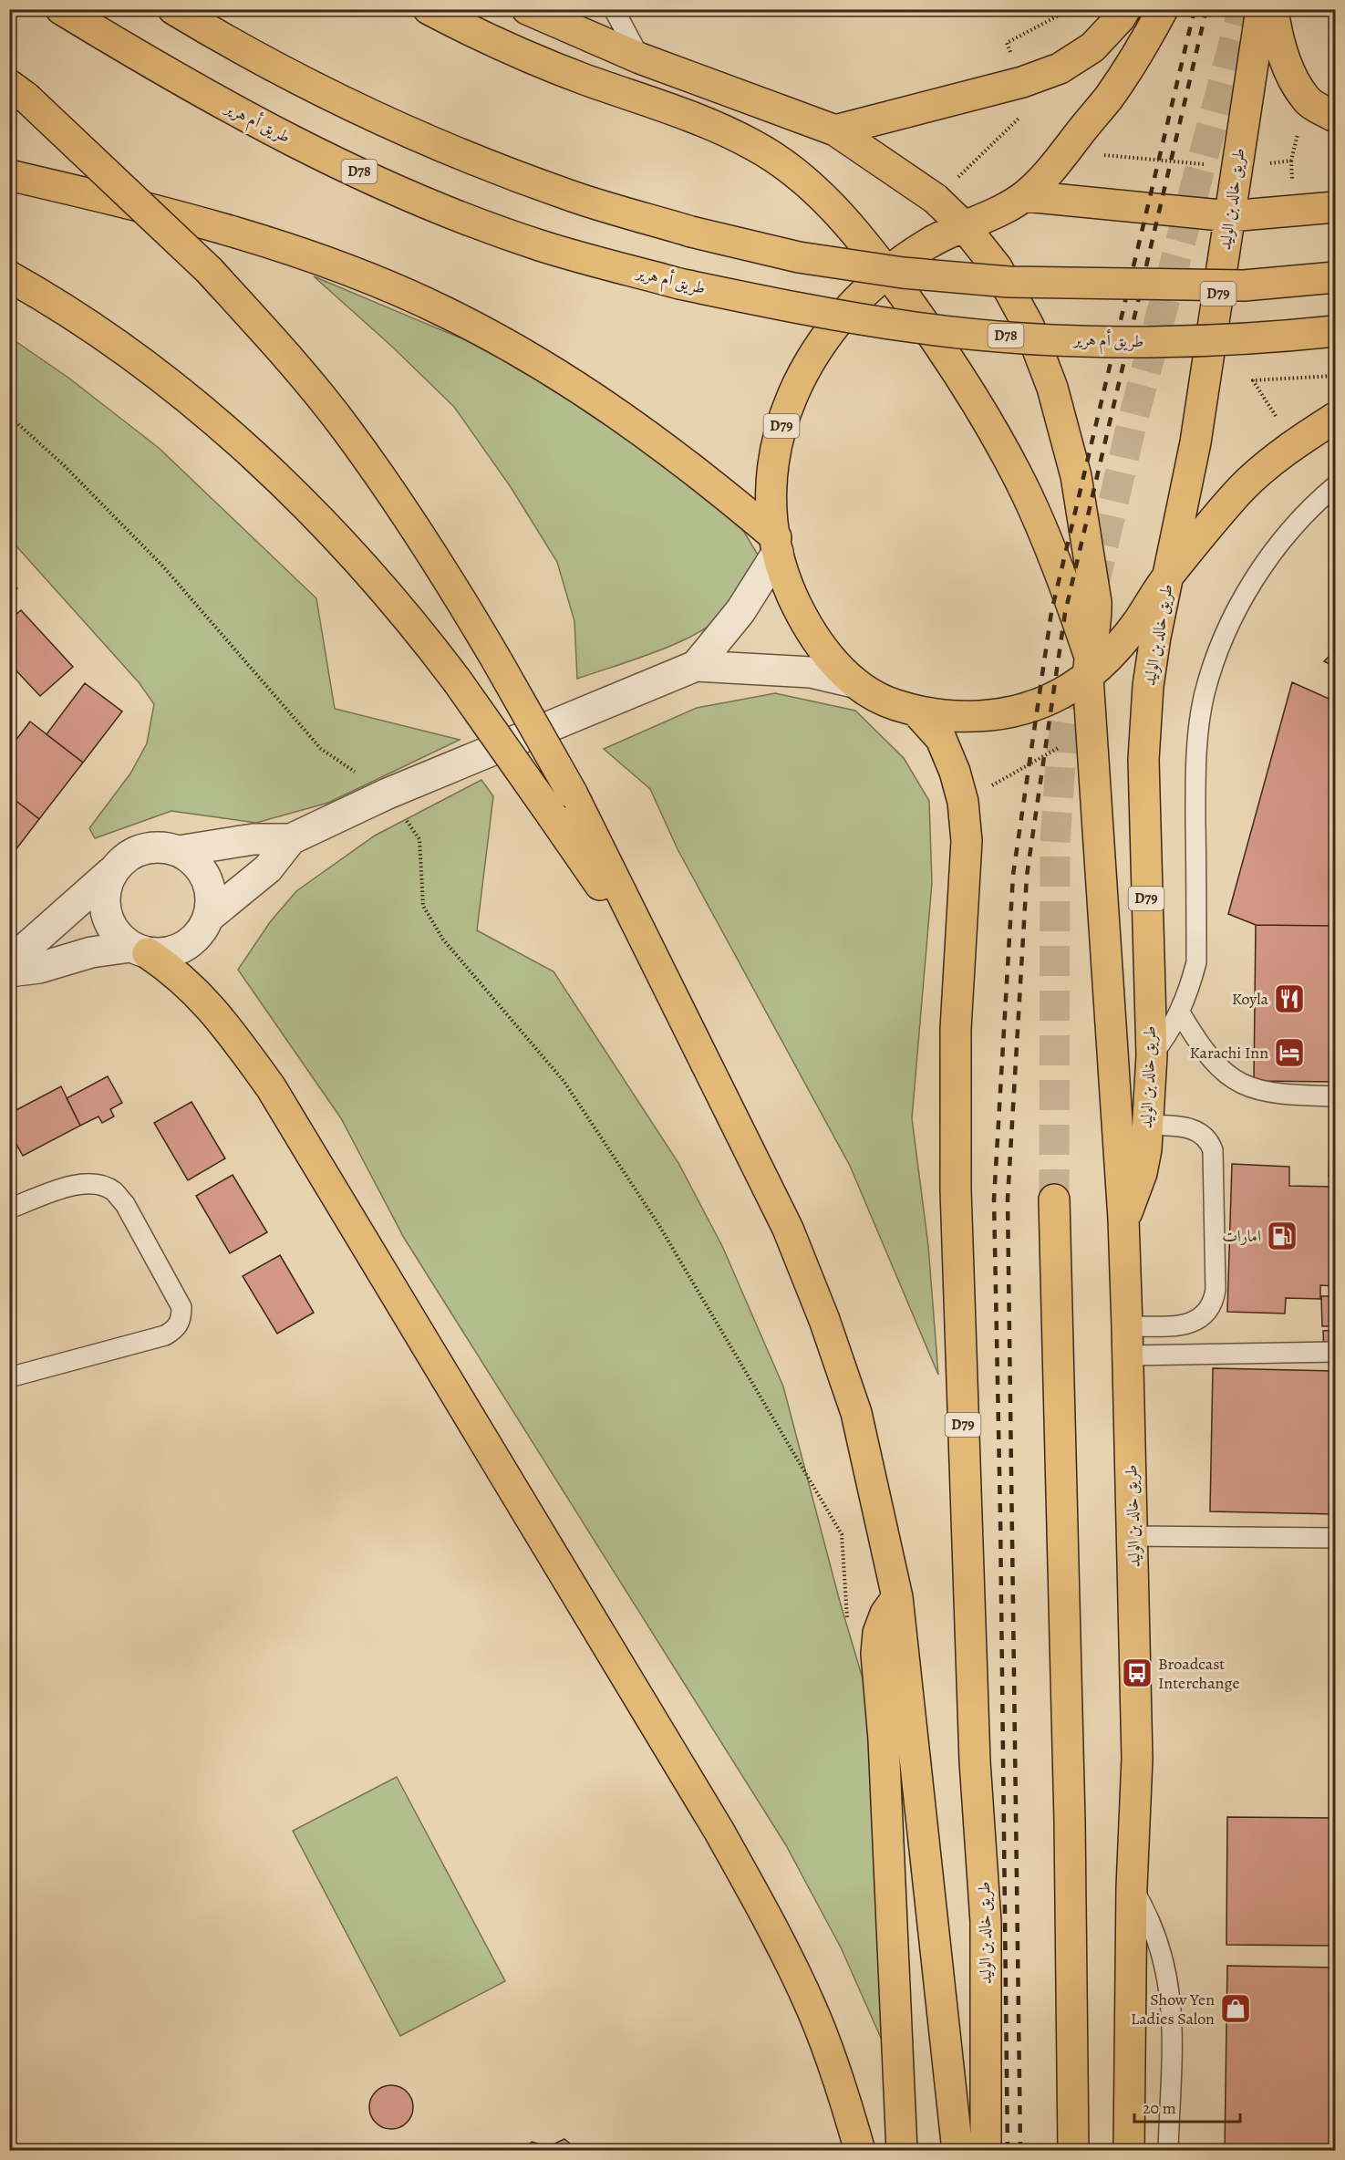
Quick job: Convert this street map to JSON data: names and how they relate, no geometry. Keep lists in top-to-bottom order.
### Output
{
  "streets": {
    "main road": [
      "طريق أم هرير",
      "D78",
      "طريق خالد بن الوليد",
      "D79"
    ]
  },
  "places": {
    "restaurant": ["Koyla"],
    "hotel": ["Karachi Inn"],
    "fuel station": ["امارات"],
    "bus stop": ["Broadcast Interchange"],
    "shop": ["Show Yen Ladies Salon"]
  },
  "scale_bar": "20 m"
}
